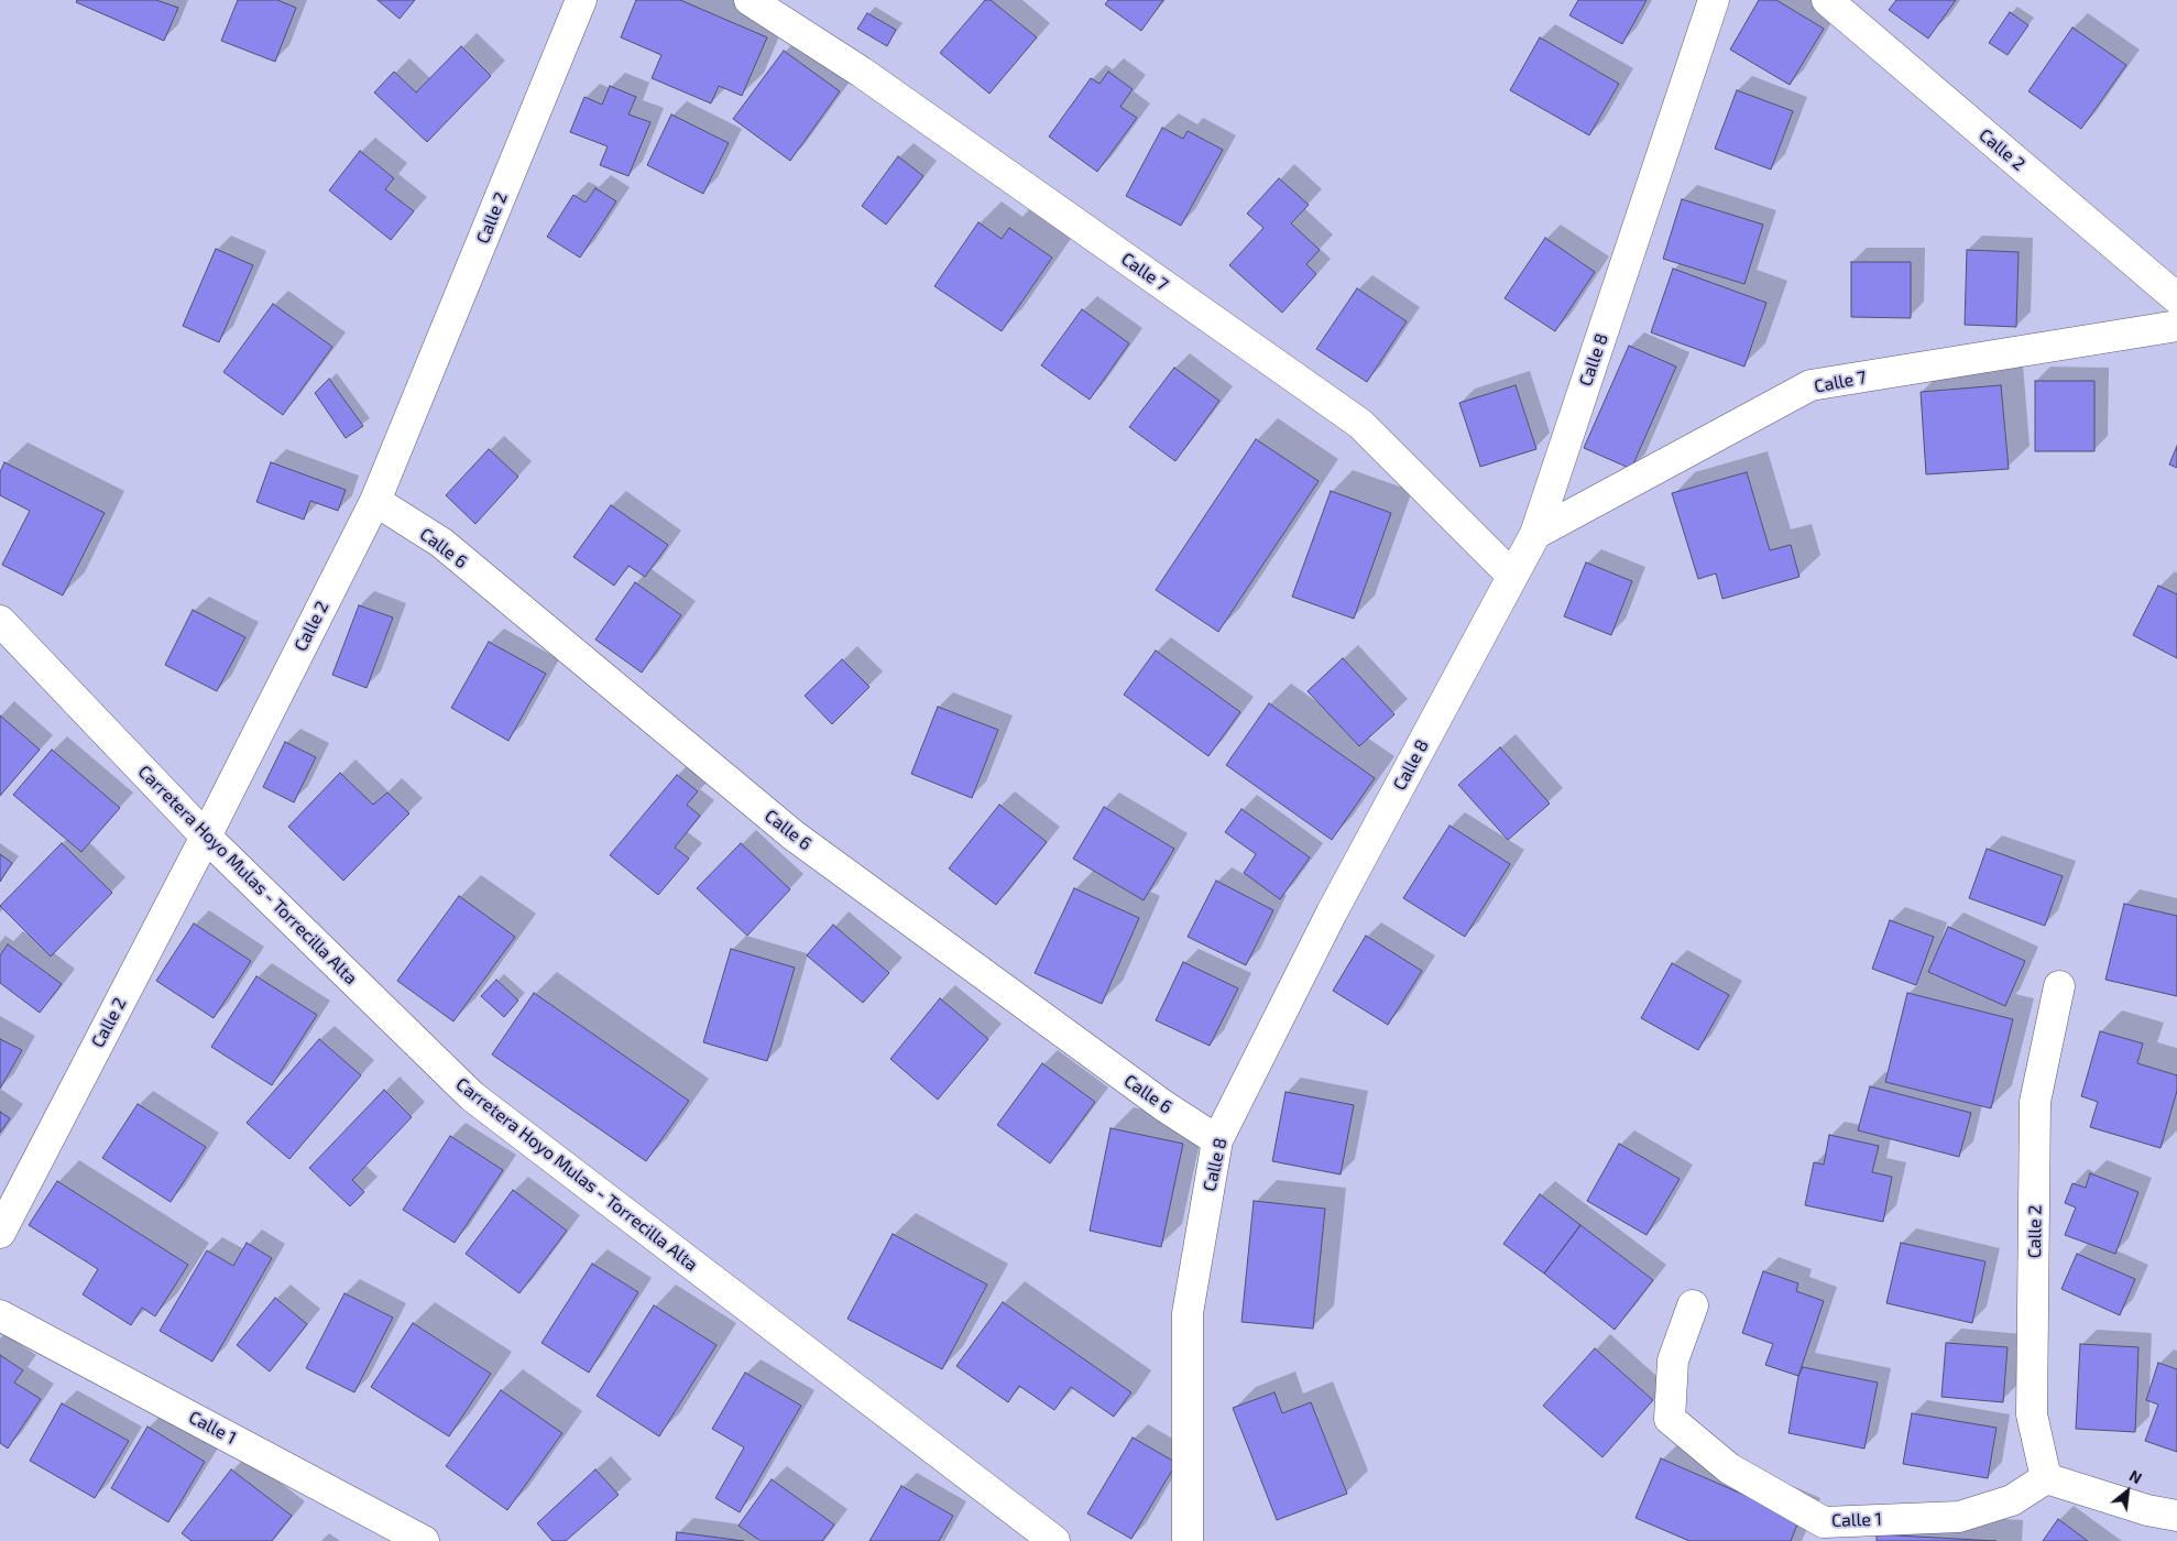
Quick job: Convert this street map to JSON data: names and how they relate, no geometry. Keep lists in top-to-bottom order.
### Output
{
  "streets": {
    "street": [
      "Calle 2",
      "Calle 7",
      "Calle 8",
      "Calle 6",
      "Carretera Hoyo Mulas - Torrecilla Alta",
      "Calle 1"
    ]
  },
  "crossings": [
    ["Calle 2", "Calle 6"],
    ["Calle 2", "Carretera Hoyo Mulas - Torrecilla Alta"],
    ["Calle 2", "Calle 1"],
    ["Calle 7", "Calle 8"],
    ["Calle 8", "Calle 6"]
  ],
  "north": "top right"
}
